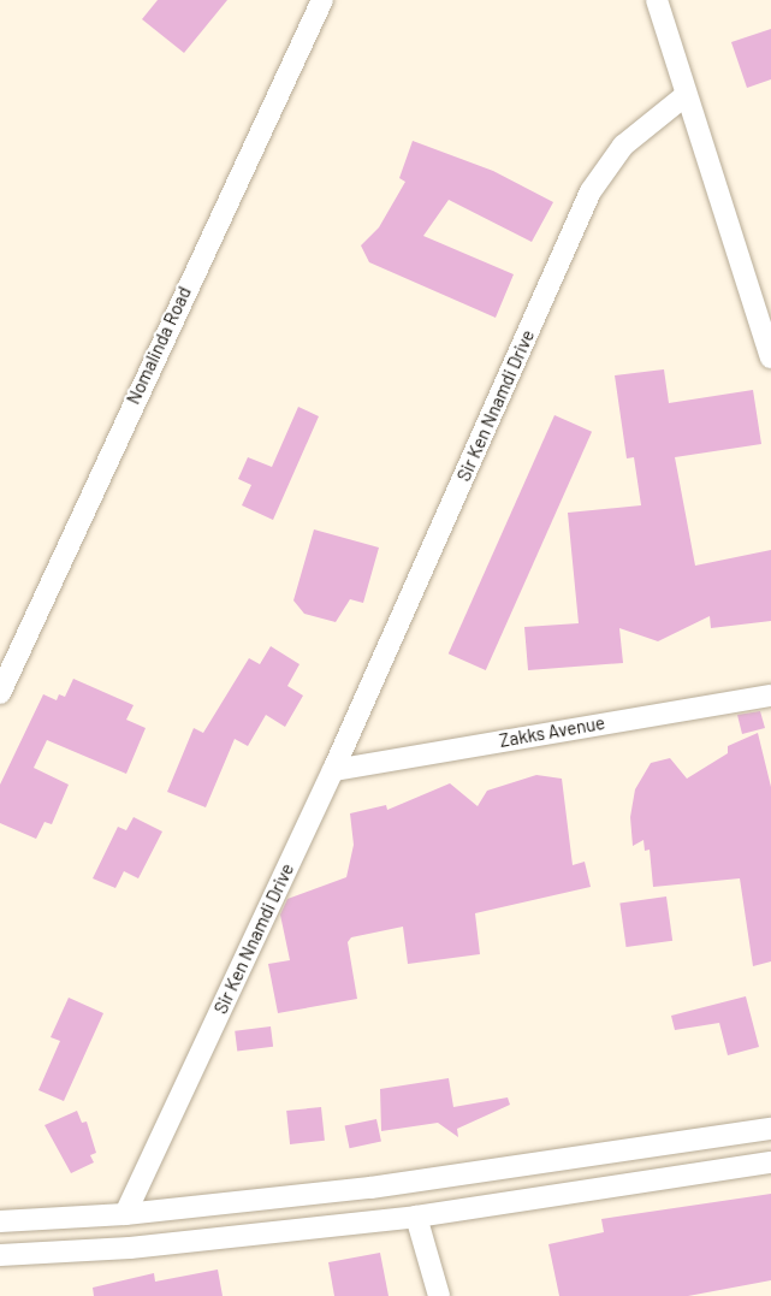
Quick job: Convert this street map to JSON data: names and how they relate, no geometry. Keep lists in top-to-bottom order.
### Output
{
  "streets": {
    "street": ["Nomalinda Road", "Sir Ken Nnamdi Drive", "Zakks Avenue"]
  },
  "crossings": [
    ["Sir Ken Nnamdi Drive", "Zakks Avenue"]
  ]
}
